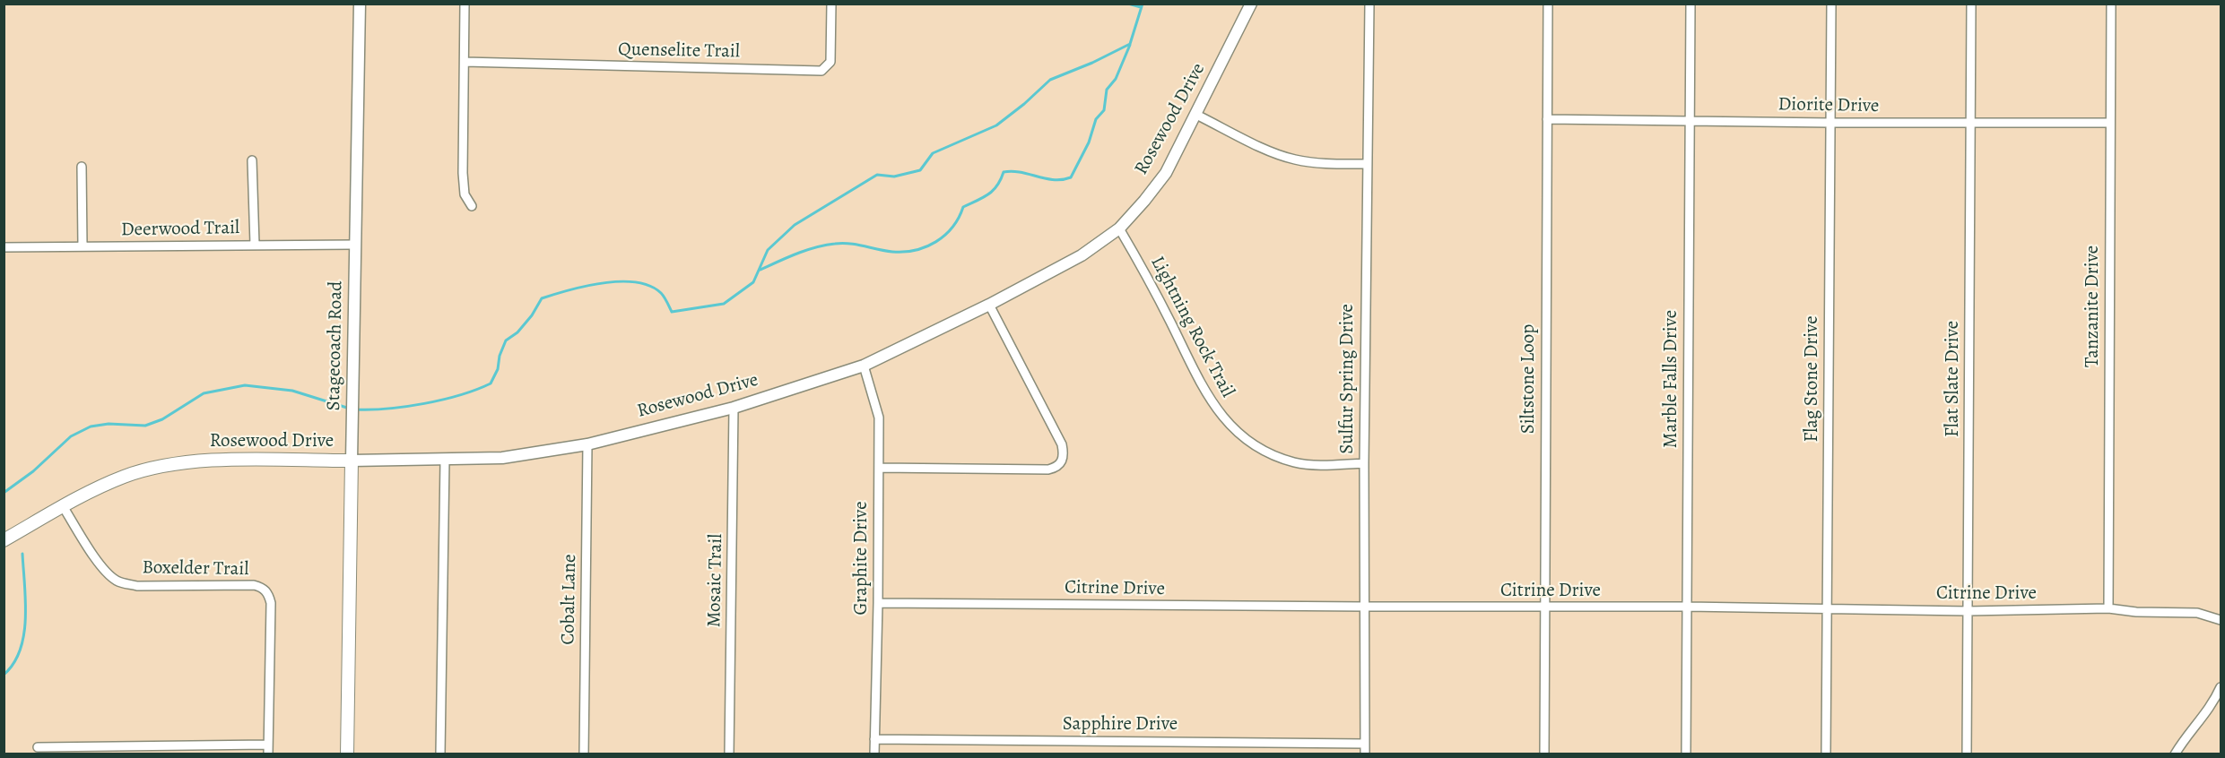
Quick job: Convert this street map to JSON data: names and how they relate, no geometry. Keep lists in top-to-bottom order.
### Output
{
  "streets": {
    "main road": ["Rosewood Drive", "Stagecoach Road"],
    "street": [
      "Quenselite Trail",
      "Diorite Drive",
      "Deerwood Trail",
      "Tanzanite Drive",
      "Lightning Rock Trail",
      "Sulfur Spring Drive",
      "Siltstone Loop",
      "Marble Falls Drive",
      "Flag Stone Drive",
      "Flat Slate Drive",
      "Graphite Drive",
      "Boxelder Trail",
      "Mosaic Trail",
      "Citrine Drive",
      "Cobalt Lane",
      "Sapphire Drive"
    ]
  },
  "crossings": [
    ["Diorite Drive", "Tanzanite Drive"],
    ["Diorite Drive", "Siltstone Loop"],
    ["Diorite Drive", "Marble Falls Drive"],
    ["Diorite Drive", "Flag Stone Drive"],
    ["Diorite Drive", "Flat Slate Drive"],
    ["Rosewood Drive", "Lightning Rock Trail"],
    ["Rosewood Drive", "Stagecoach Road"],
    ["Rosewood Drive", "Graphite Drive"],
    ["Rosewood Drive", "Boxelder Trail"],
    ["Rosewood Drive", "Mosaic Trail"],
    ["Rosewood Drive", "Cobalt Lane"],
    ["Deerwood Trail", "Stagecoach Road"],
    ["Tanzanite Drive", "Citrine Drive"],
    ["Lightning Rock Trail", "Sulfur Spring Drive"],
    ["Sulfur Spring Drive", "Citrine Drive"],
    ["Sulfur Spring Drive", "Sapphire Drive"],
    ["Siltstone Loop", "Citrine Drive"],
    ["Marble Falls Drive", "Citrine Drive"],
    ["Flag Stone Drive", "Citrine Drive"],
    ["Flat Slate Drive", "Citrine Drive"],
    ["Graphite Drive", "Citrine Drive"],
    ["Graphite Drive", "Sapphire Drive"]
  ]
}
